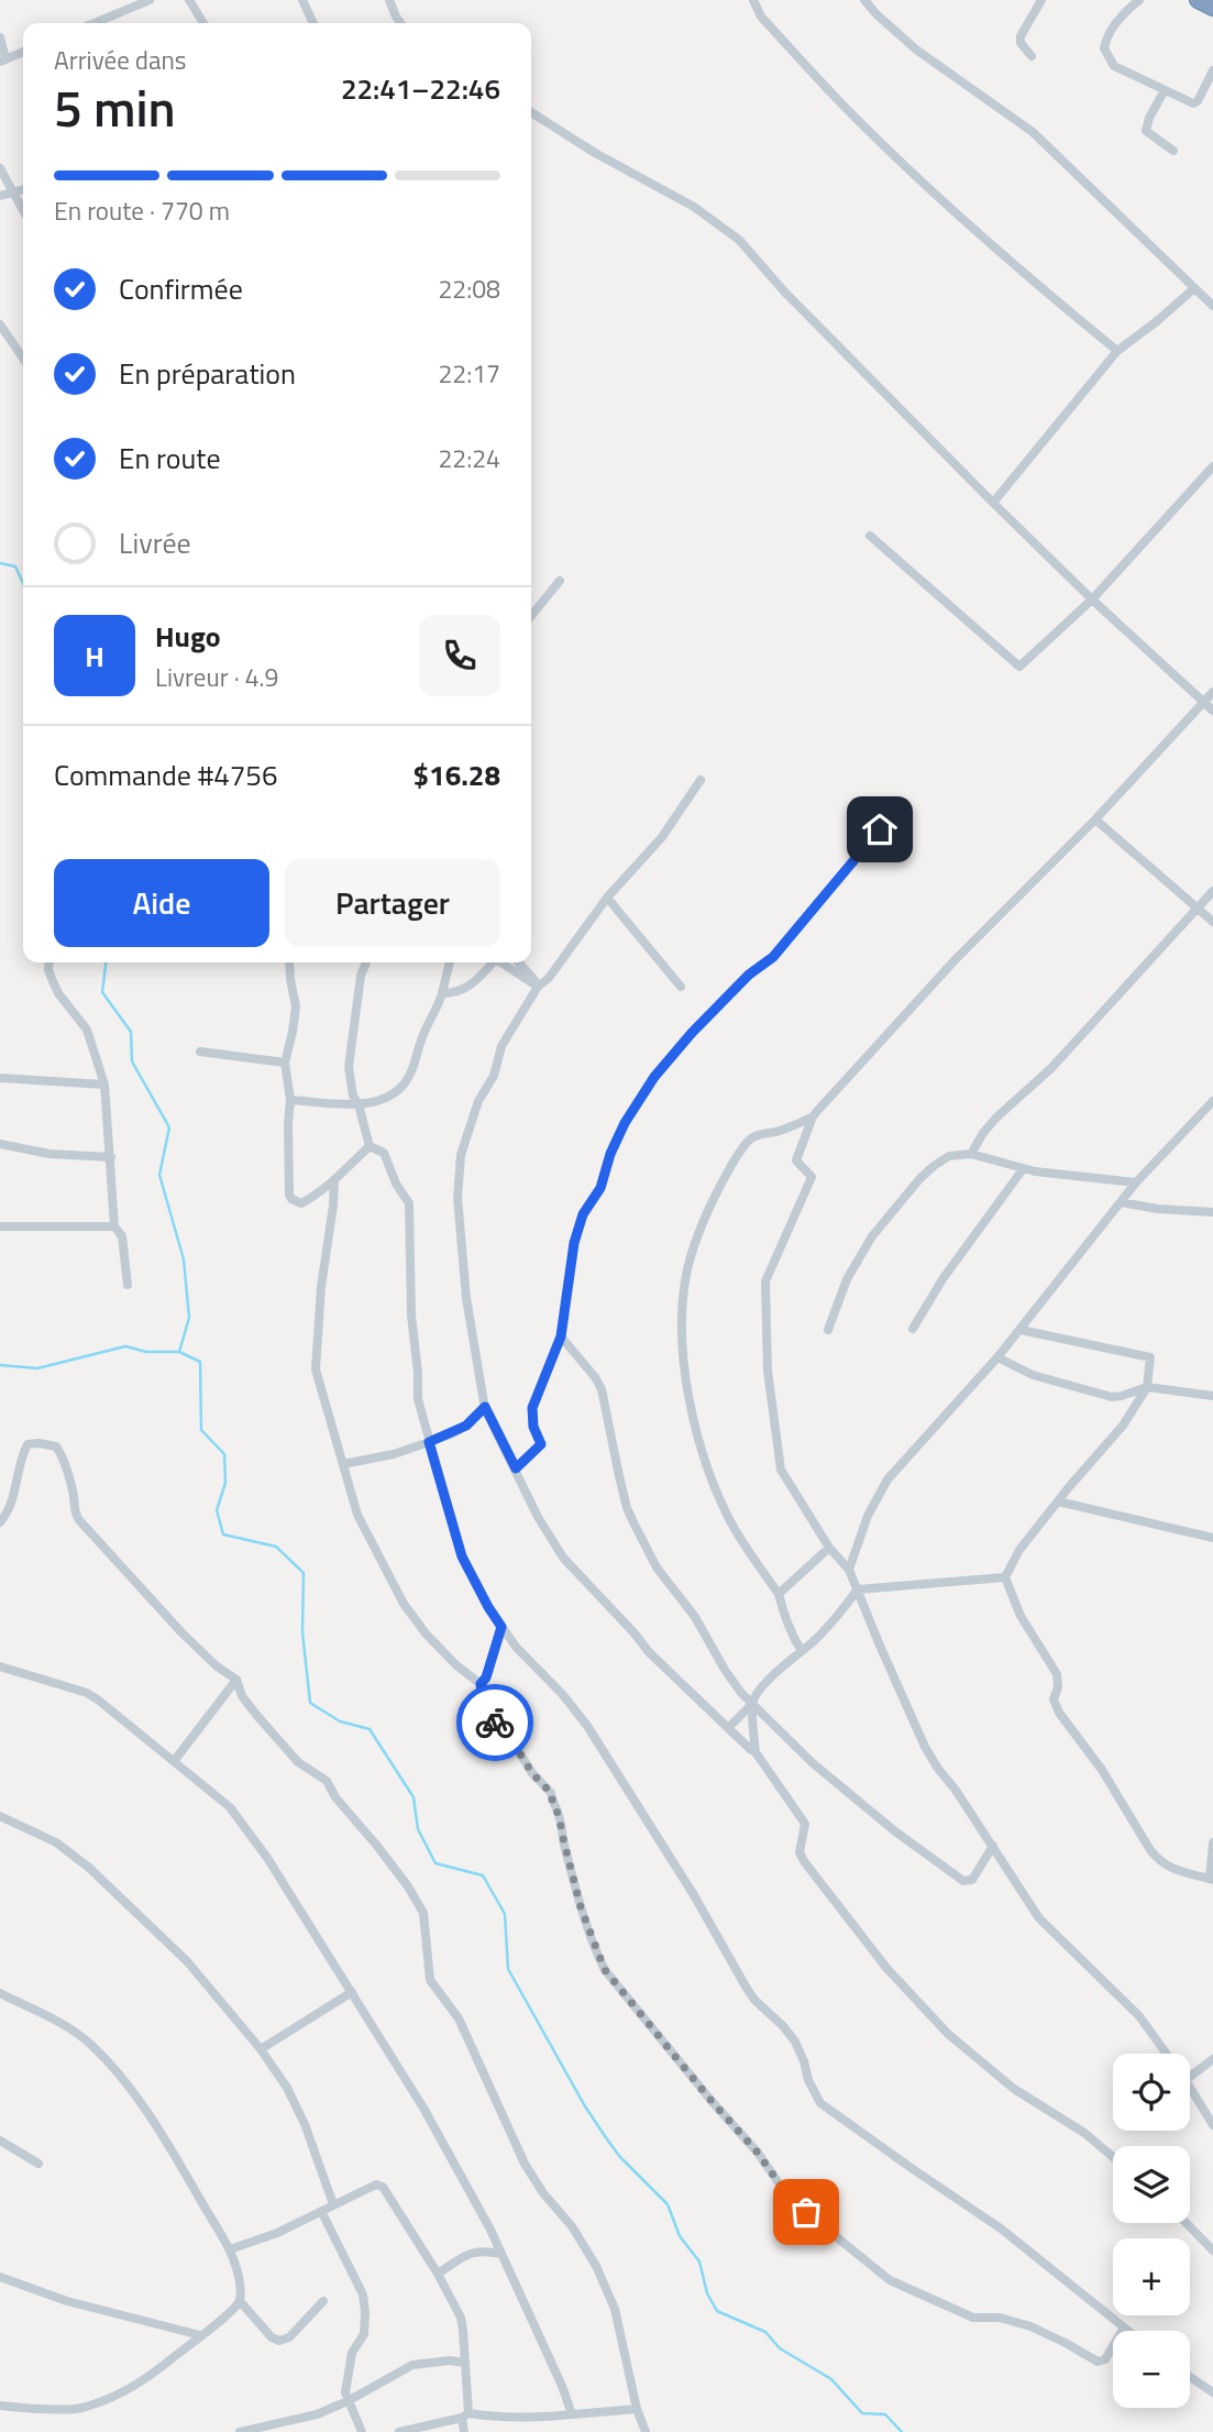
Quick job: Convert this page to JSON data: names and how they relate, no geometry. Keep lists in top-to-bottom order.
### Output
{
  "page": {
    "heading": ["5 min", "Arrivée dans", "22:41–22:46"],
    "panel": [
      "Hugo",
      "Livreur · 4.9",
      "Commande #4756",
      "$16.28"
    ],
    "bar": "En route · 770 m",
    "list": [
      ["Confirmée", "22:08"],
      ["En préparation", "22:17"],
      ["En route", "22:24"],
      "Livrée"
    ],
    "round": "H",
    "buttons": ["Aide", "Partager"],
    "map_buttons": ["+", "−"]
  }
}
